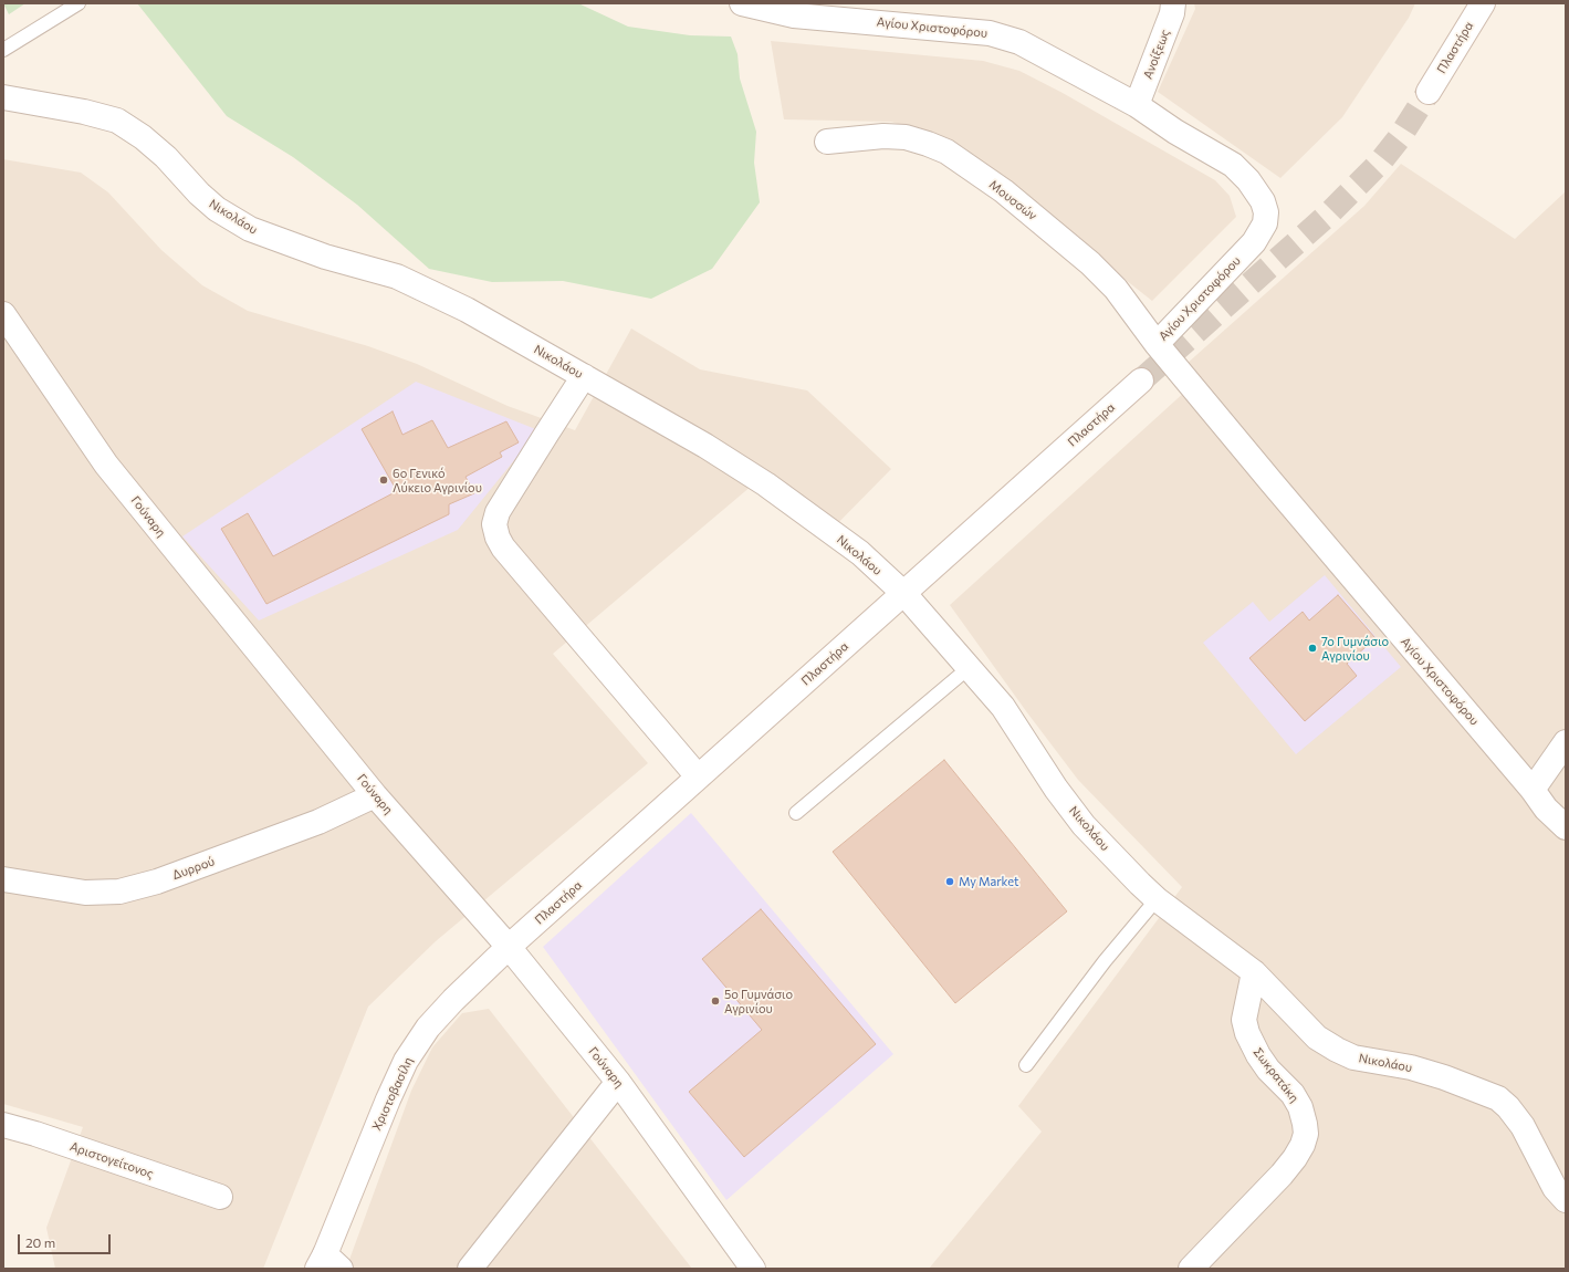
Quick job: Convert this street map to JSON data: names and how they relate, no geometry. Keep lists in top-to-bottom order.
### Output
{
  "streets": {
    "street": [
      "Αγίου Χριστοφόρου",
      "Πλαστήρα",
      "Ανοίξεως",
      "Μουσσών",
      "Νικολάου",
      "Γούναρη",
      "Δυρρού",
      "Σωκρατάκη",
      "Χριστοβασίλη",
      "Αριστογείτονος"
    ]
  },
  "crossings": [
    ["Αγίου Χριστοφόρου", "Ανοίξεως"],
    ["Αγίου Χριστοφόρου", "Μουσσών"],
    ["Πλαστήρα", "Νικολάου"],
    ["Πλαστήρα", "Γούναρη"],
    ["Πλαστήρα", "Χριστοβασίλη"],
    ["Νικολάου", "Σωκρατάκη"],
    ["Γούναρη", "Δυρρού"],
    ["Γούναρη", "Χριστοβασίλη"]
  ],
  "places": [
    "6ο Γενικό Λύκειο Αγρινίου",
    "7ο Γυμνάσιο Αγρινίου",
    "My Market",
    "5ο Γυμνάσιο Αγρινίου"
  ],
  "scale_bar": "20 m"
}
